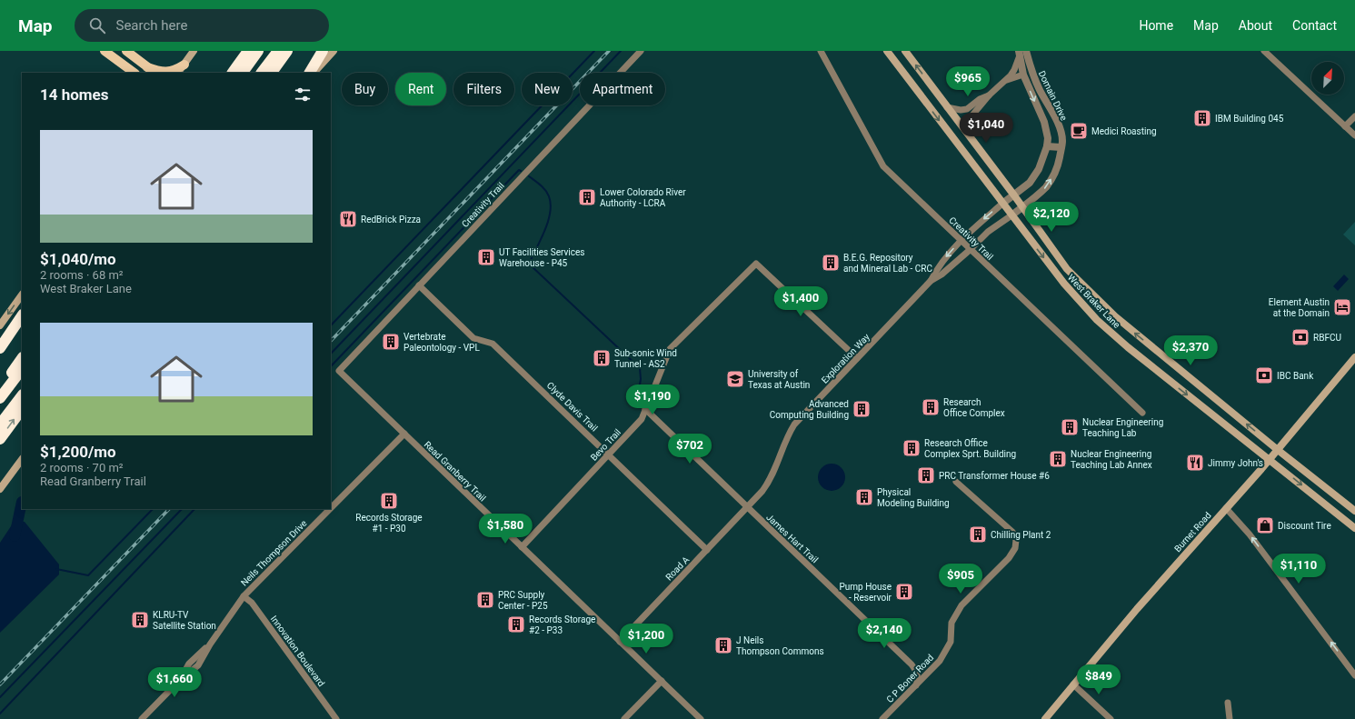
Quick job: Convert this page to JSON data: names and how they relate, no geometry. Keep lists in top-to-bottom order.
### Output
{
  "streets": {
    "main road": ["West Braker Lane", "Burnet Road"],
    "street": [
      "Domain Drive",
      "Creativity Trail",
      "Exploration Way",
      "Clyde Davis Trail",
      "Bevo Trail",
      "Read Granberry Trail",
      "James Hart Trail",
      "Neils Thompson Drive",
      "Road A",
      "Innovation Boulevard",
      "C P Boner Road"
    ]
  },
  "crossings": [
    ["Domain Drive", "West Braker Lane"],
    ["Domain Drive", "Exploration Way"],
    ["Creativity Trail", "Exploration Way"],
    ["Creativity Trail", "Clyde Davis Trail"],
    ["Creativity Trail", "Read Granberry Trail"],
    ["West Braker Lane", "Exploration Way"],
    ["West Braker Lane", "Burnet Road"],
    ["Exploration Way", "Bevo Trail"],
    ["Exploration Way", "James Hart Trail"],
    ["Exploration Way", "Road A"],
    ["Clyde Davis Trail", "Bevo Trail"],
    ["Clyde Davis Trail", "Road A"],
    ["Bevo Trail", "Read Granberry Trail"],
    ["Bevo Trail", "James Hart Trail"],
    ["Read Granberry Trail", "Neils Thompson Drive"],
    ["Read Granberry Trail", "Road A"],
    ["James Hart Trail", "Road A"],
    ["James Hart Trail", "C P Boner Road"],
    ["Neils Thompson Drive", "Innovation Boulevard"]
  ],
  "places": {
    "building": [
      "IBM Building 045",
      "Lower Colorado River Authority - LCRA",
      "UT Facilities Services Warehouse - P45",
      "B.E.G. Repository and Mineral Lab - CRC",
      "Vertebrate Paleontology - VPL",
      "Sub-sonic Wind Tunnel - AS2",
      "Research Office Complex",
      "Advanced Computing Building",
      "Nuclear Engineering Teaching Lab",
      "Research Office Complex Sprt. Building",
      "Nuclear Engineering Teaching Lab Annex",
      "PRC Transformer House #6",
      "Physical Modeling Building",
      "Records Storage #1 - P30",
      "Chilling Plant 2",
      "Pump House - Reservoir",
      "PRC Supply Center - P25",
      "KLRU-TV Satellite Station",
      "Records Storage #2 - P33",
      "J Neils Thompson Commons"
    ],
    "cafe": ["Medici Roasting"],
    "restaurant": ["RedBrick Pizza", "Jimmy John's"],
    "hotel": ["Element Austin at the Domain"],
    "bank": ["RBFCU", "IBC Bank"],
    "school or university": ["University of Texas at Austin"],
    "shop": ["Discount Tire"]
  },
  "north": "top right",
  "page": {
    "header": "Map",
    "search": "Search here",
    "nav": [
      "Home",
      "Map",
      "About",
      "Contact"
    ],
    "price": [
      "$965",
      "$1,040",
      "$2,120",
      "$1,400",
      "$2,370",
      "$1,190",
      "$702",
      "$1,580",
      "$1,110",
      "$905",
      "$2,140",
      "$1,200",
      "$849",
      "$1,660"
    ],
    "chip": [
      "Buy",
      "Rent",
      "Filters",
      "New",
      "Apartment"
    ],
    "heading": "14 homes",
    "list": [
      {
        "name": "$1,040/mo",
        "note": "2 rooms · 68 m² · West Braker Lane"
      },
      {
        "name": "$1,200/mo",
        "note": "2 rooms · 70 m² · Read Granberry Trail"
      }
    ]
  }
}
